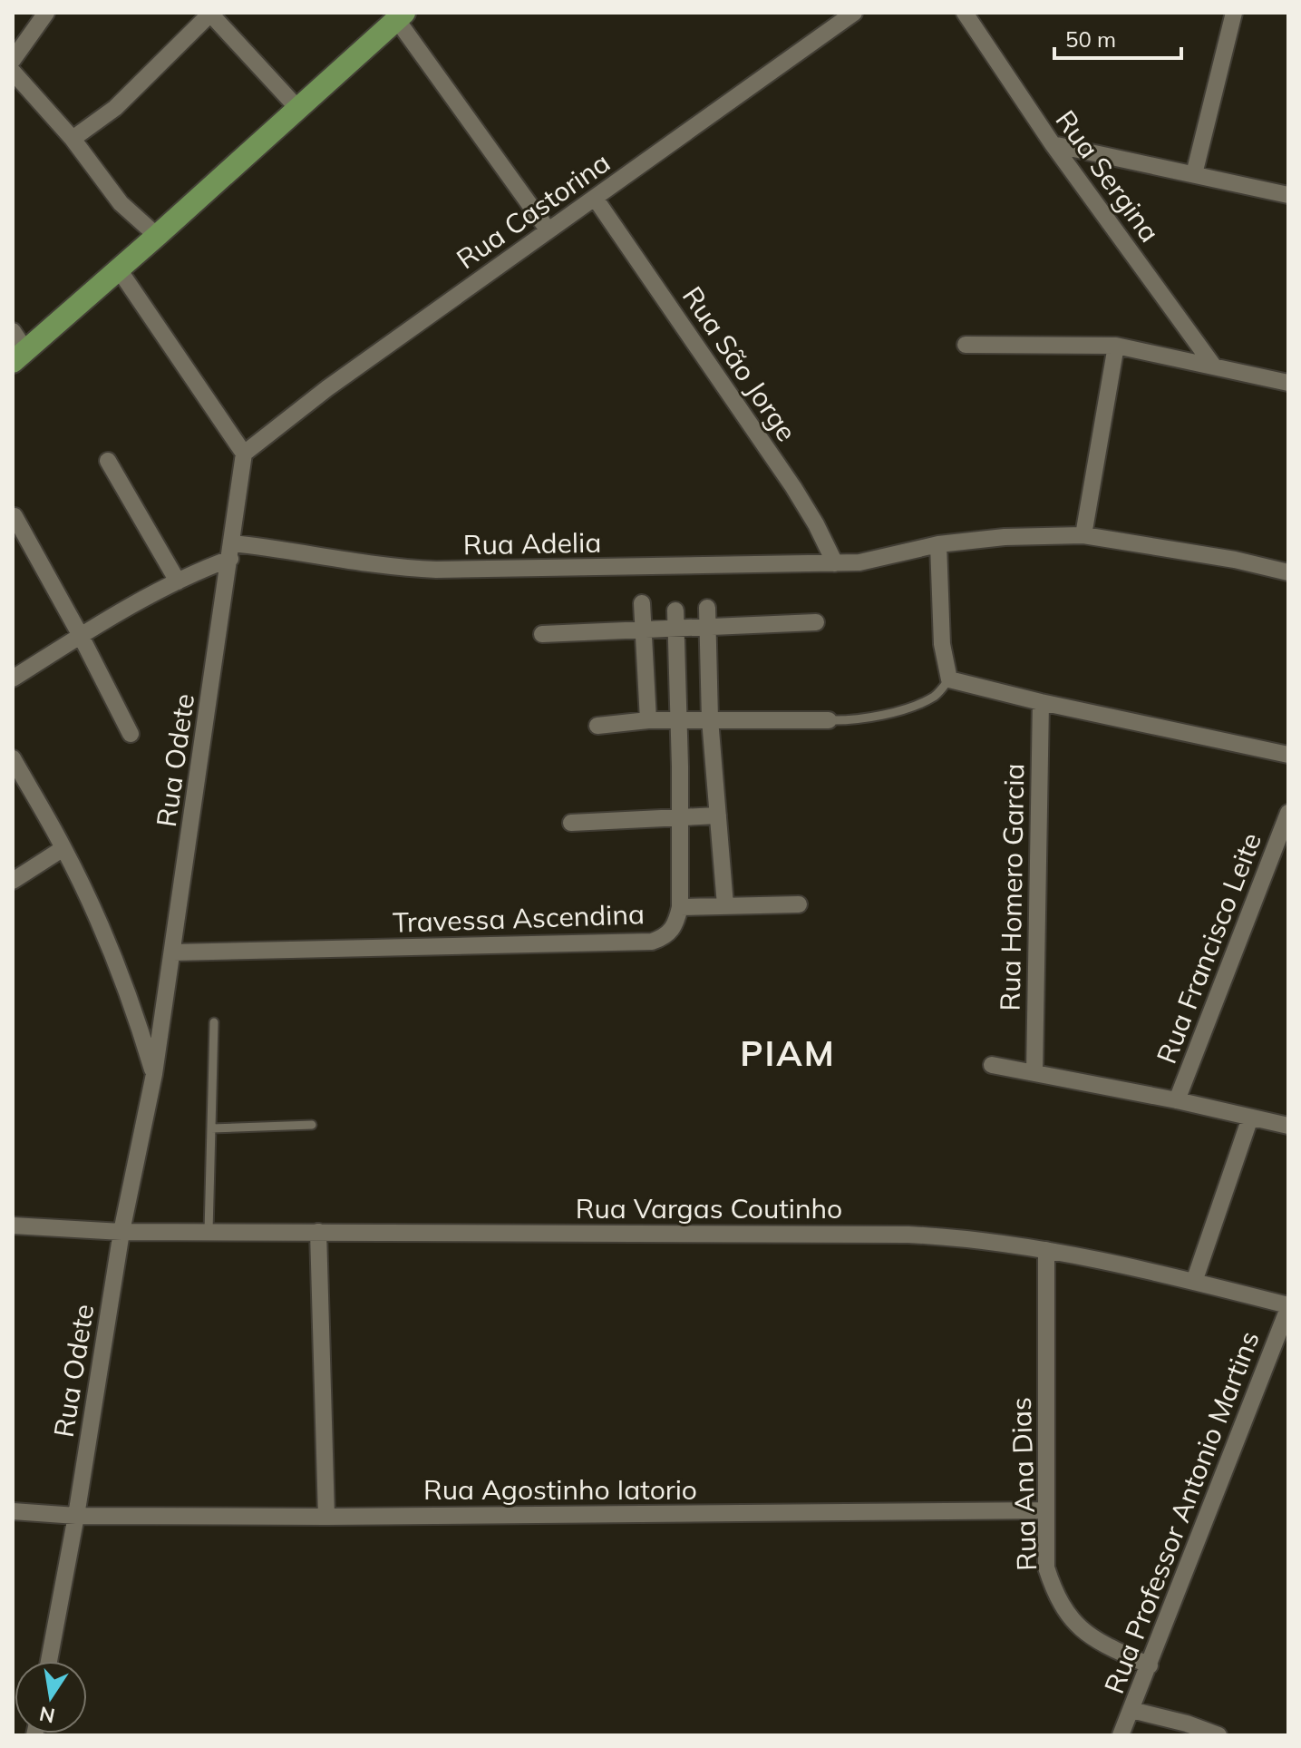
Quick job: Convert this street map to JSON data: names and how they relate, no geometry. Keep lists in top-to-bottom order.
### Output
{
  "streets": {
    "street": [
      "Rua Sergina",
      "Rua Castorina",
      "Rua São Jorge",
      "Rua Adelia",
      "Rua Odete",
      "Rua Homero Garcia",
      "Travessa Ascendina",
      "Rua Francisco Leite",
      "Rua Vargas Coutinho",
      "Rua Ana Dias",
      "Rua Agostinho Iatorio",
      "Rua Professor Antonio Martins"
    ]
  },
  "crossings": [
    ["Rua Castorina", "Rua São Jorge"],
    ["Rua Castorina", "Rua Odete"],
    ["Rua São Jorge", "Rua Adelia"],
    ["Rua Adelia", "Rua Odete"],
    ["Rua Odete", "Travessa Ascendina"],
    ["Rua Odete", "Rua Vargas Coutinho"],
    ["Rua Odete", "Rua Agostinho Iatorio"],
    ["Rua Vargas Coutinho", "Rua Ana Dias"],
    ["Rua Vargas Coutinho", "Rua Professor Antonio Martins"],
    ["Rua Ana Dias", "Rua Agostinho Iatorio"],
    ["Rua Ana Dias", "Rua Professor Antonio Martins"]
  ],
  "districts": ["PIAM"],
  "scale_bar": "50 m",
  "north": "bottom"
}
